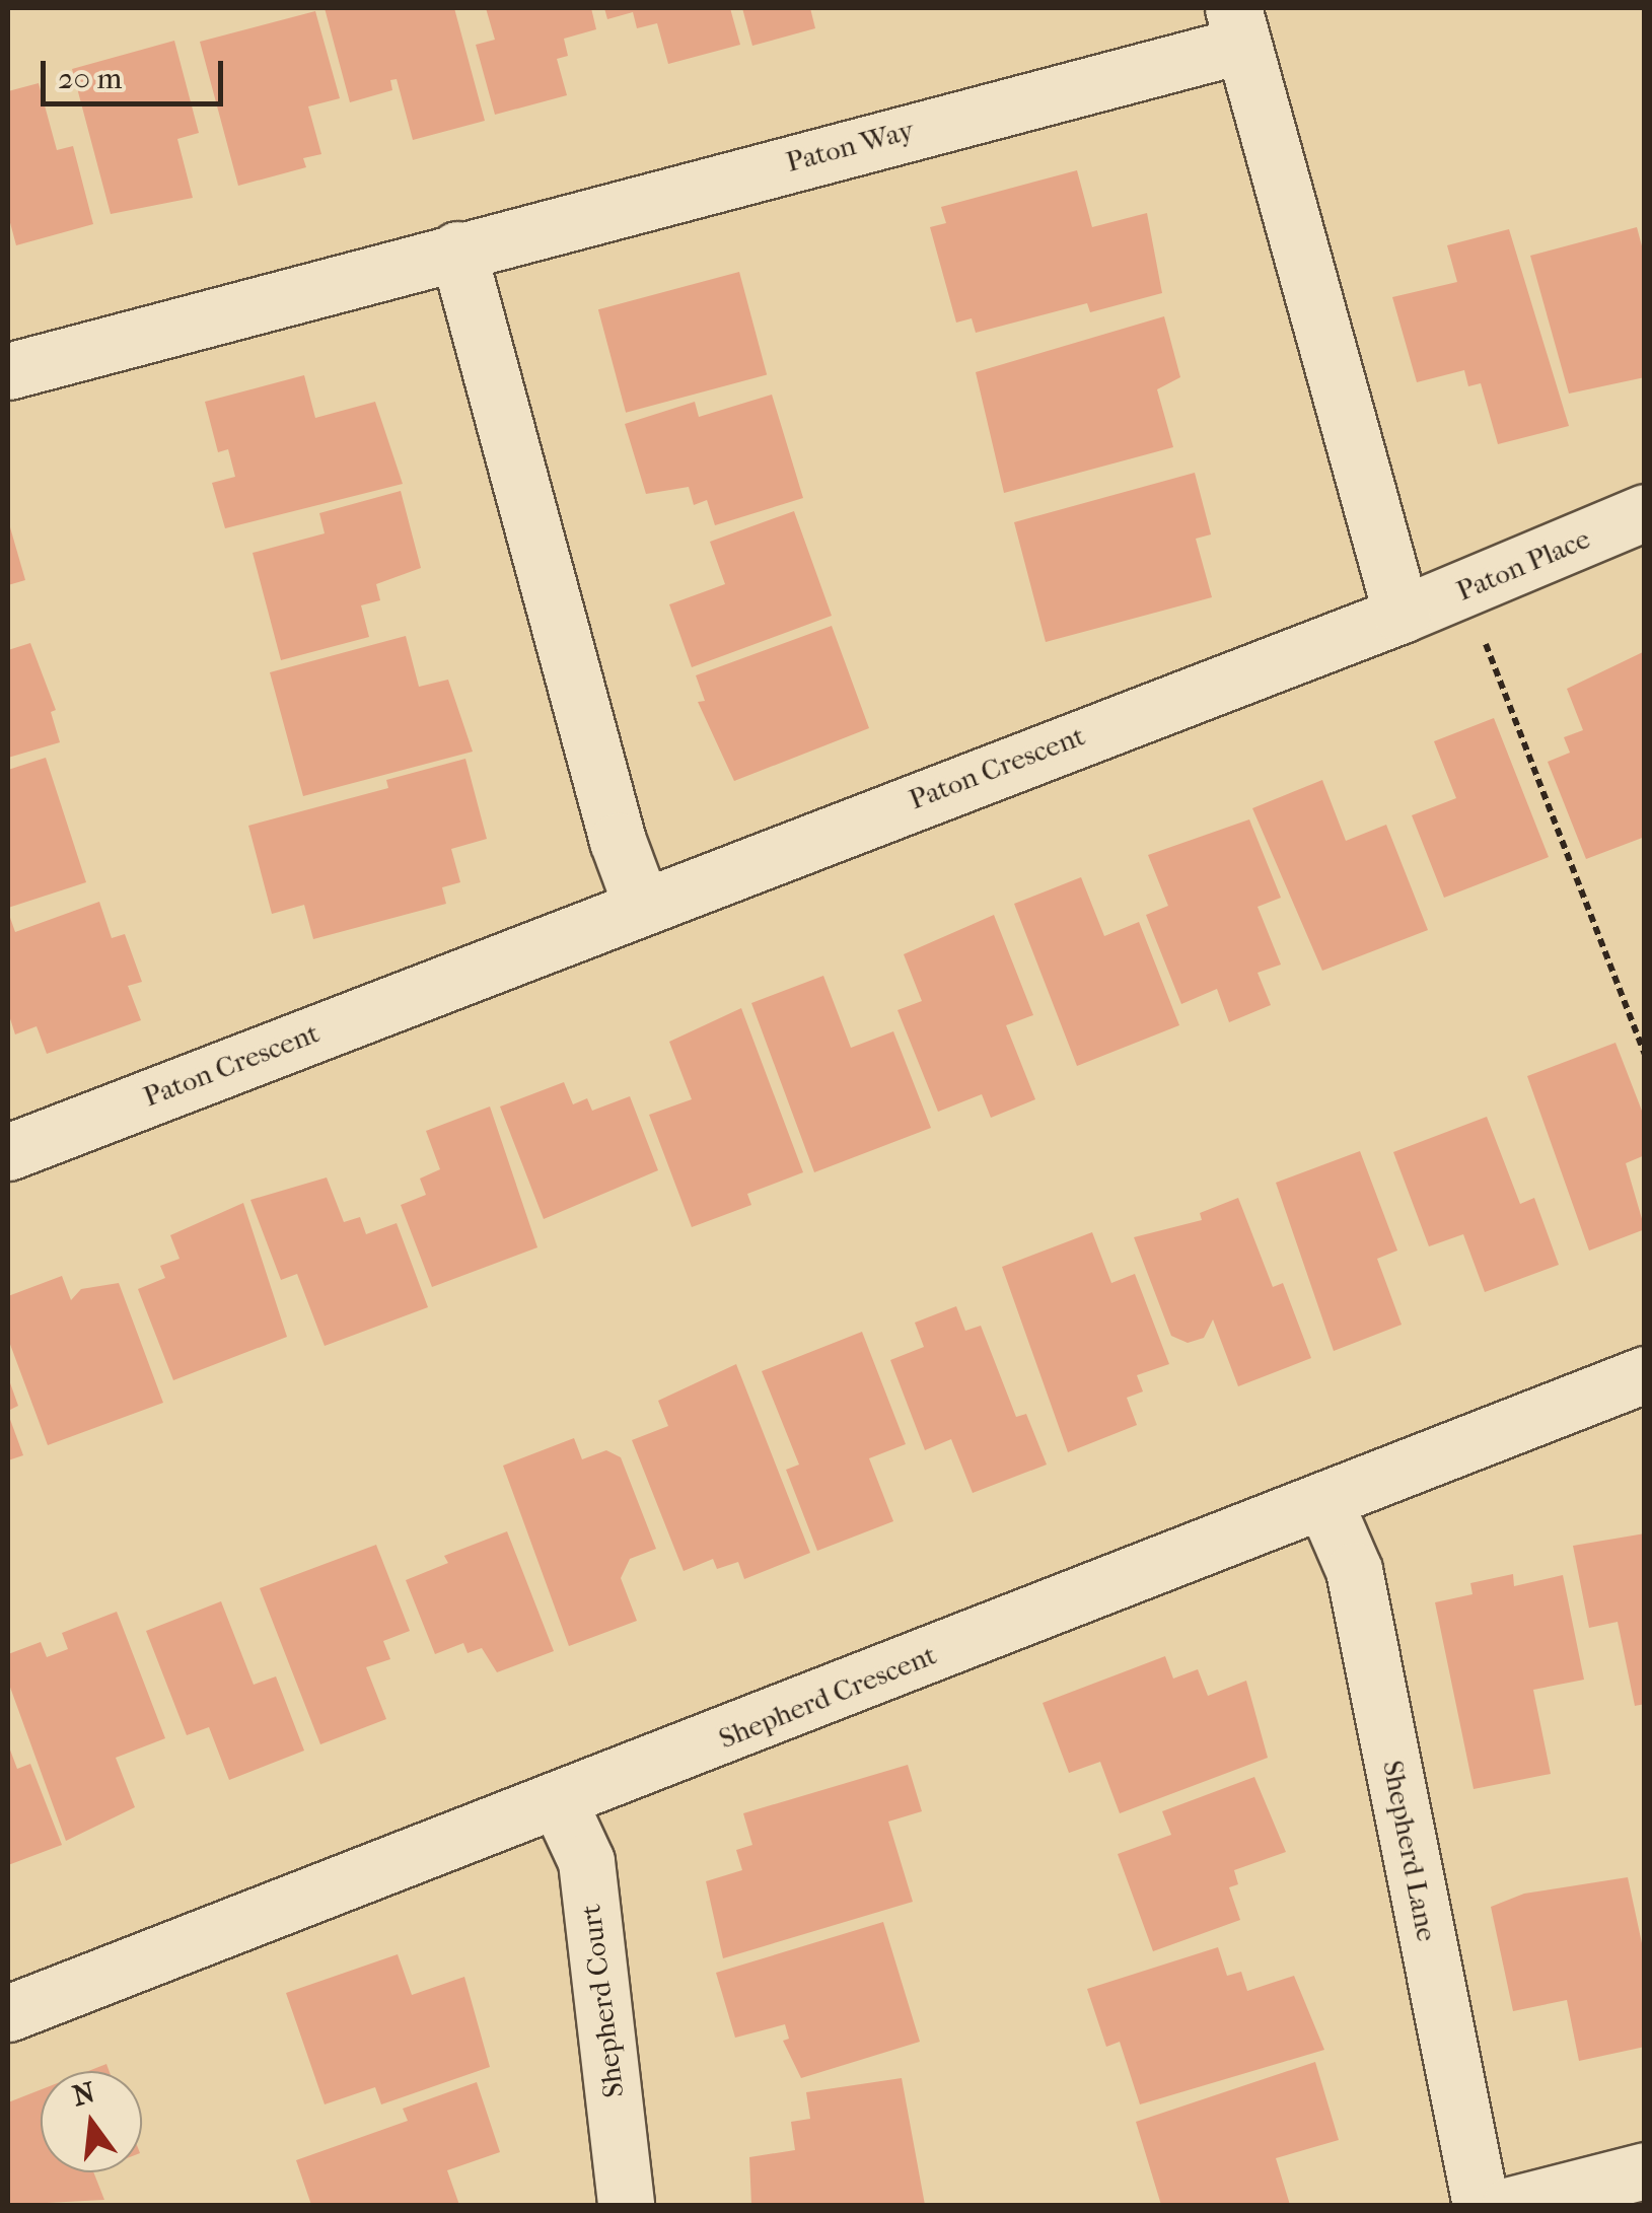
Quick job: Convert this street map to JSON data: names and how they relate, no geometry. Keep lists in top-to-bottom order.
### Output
{
  "streets": {
    "street": [
      "Paton Way",
      "Paton Place",
      "Paton Crescent",
      "Shepherd Crescent",
      "Shepherd Lane",
      "Shepherd Court"
    ]
  },
  "crossings": [
    ["Paton Place", "Paton Crescent"],
    ["Shepherd Crescent", "Shepherd Lane"],
    ["Shepherd Crescent", "Shepherd Court"]
  ],
  "scale_bar": "20 m",
  "north": "top"
}
